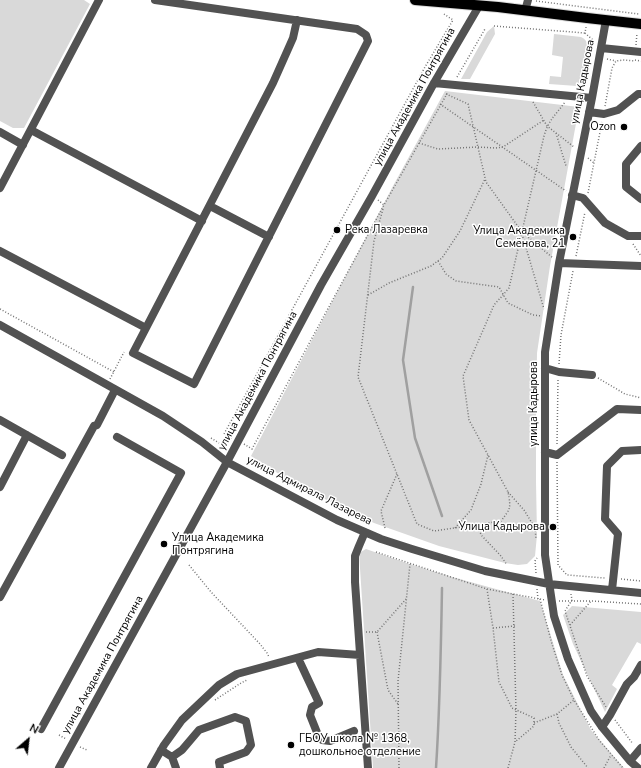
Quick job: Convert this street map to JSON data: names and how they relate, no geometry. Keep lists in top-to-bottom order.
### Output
{
  "streets": {
    "street": ["улица Кадырова", "улица Академика Понтрягина", "улица Адмирала Лазарева"]
  },
  "crossings": [
    ["улица Кадырова", "улица Адмирала Лазарева"],
    ["улица Академика Понтрягина", "улица Адмирала Лазарева"]
  ],
  "places": [
    "Ozon",
    "Река Лазаревка",
    "Улица Академика Семёнова, 21",
    "Улица Кадырова",
    "Улица Академика Понтрягина",
    "ГБОУ школа № 1368, дошкольное отделение"
  ],
  "north": "top right"
}
